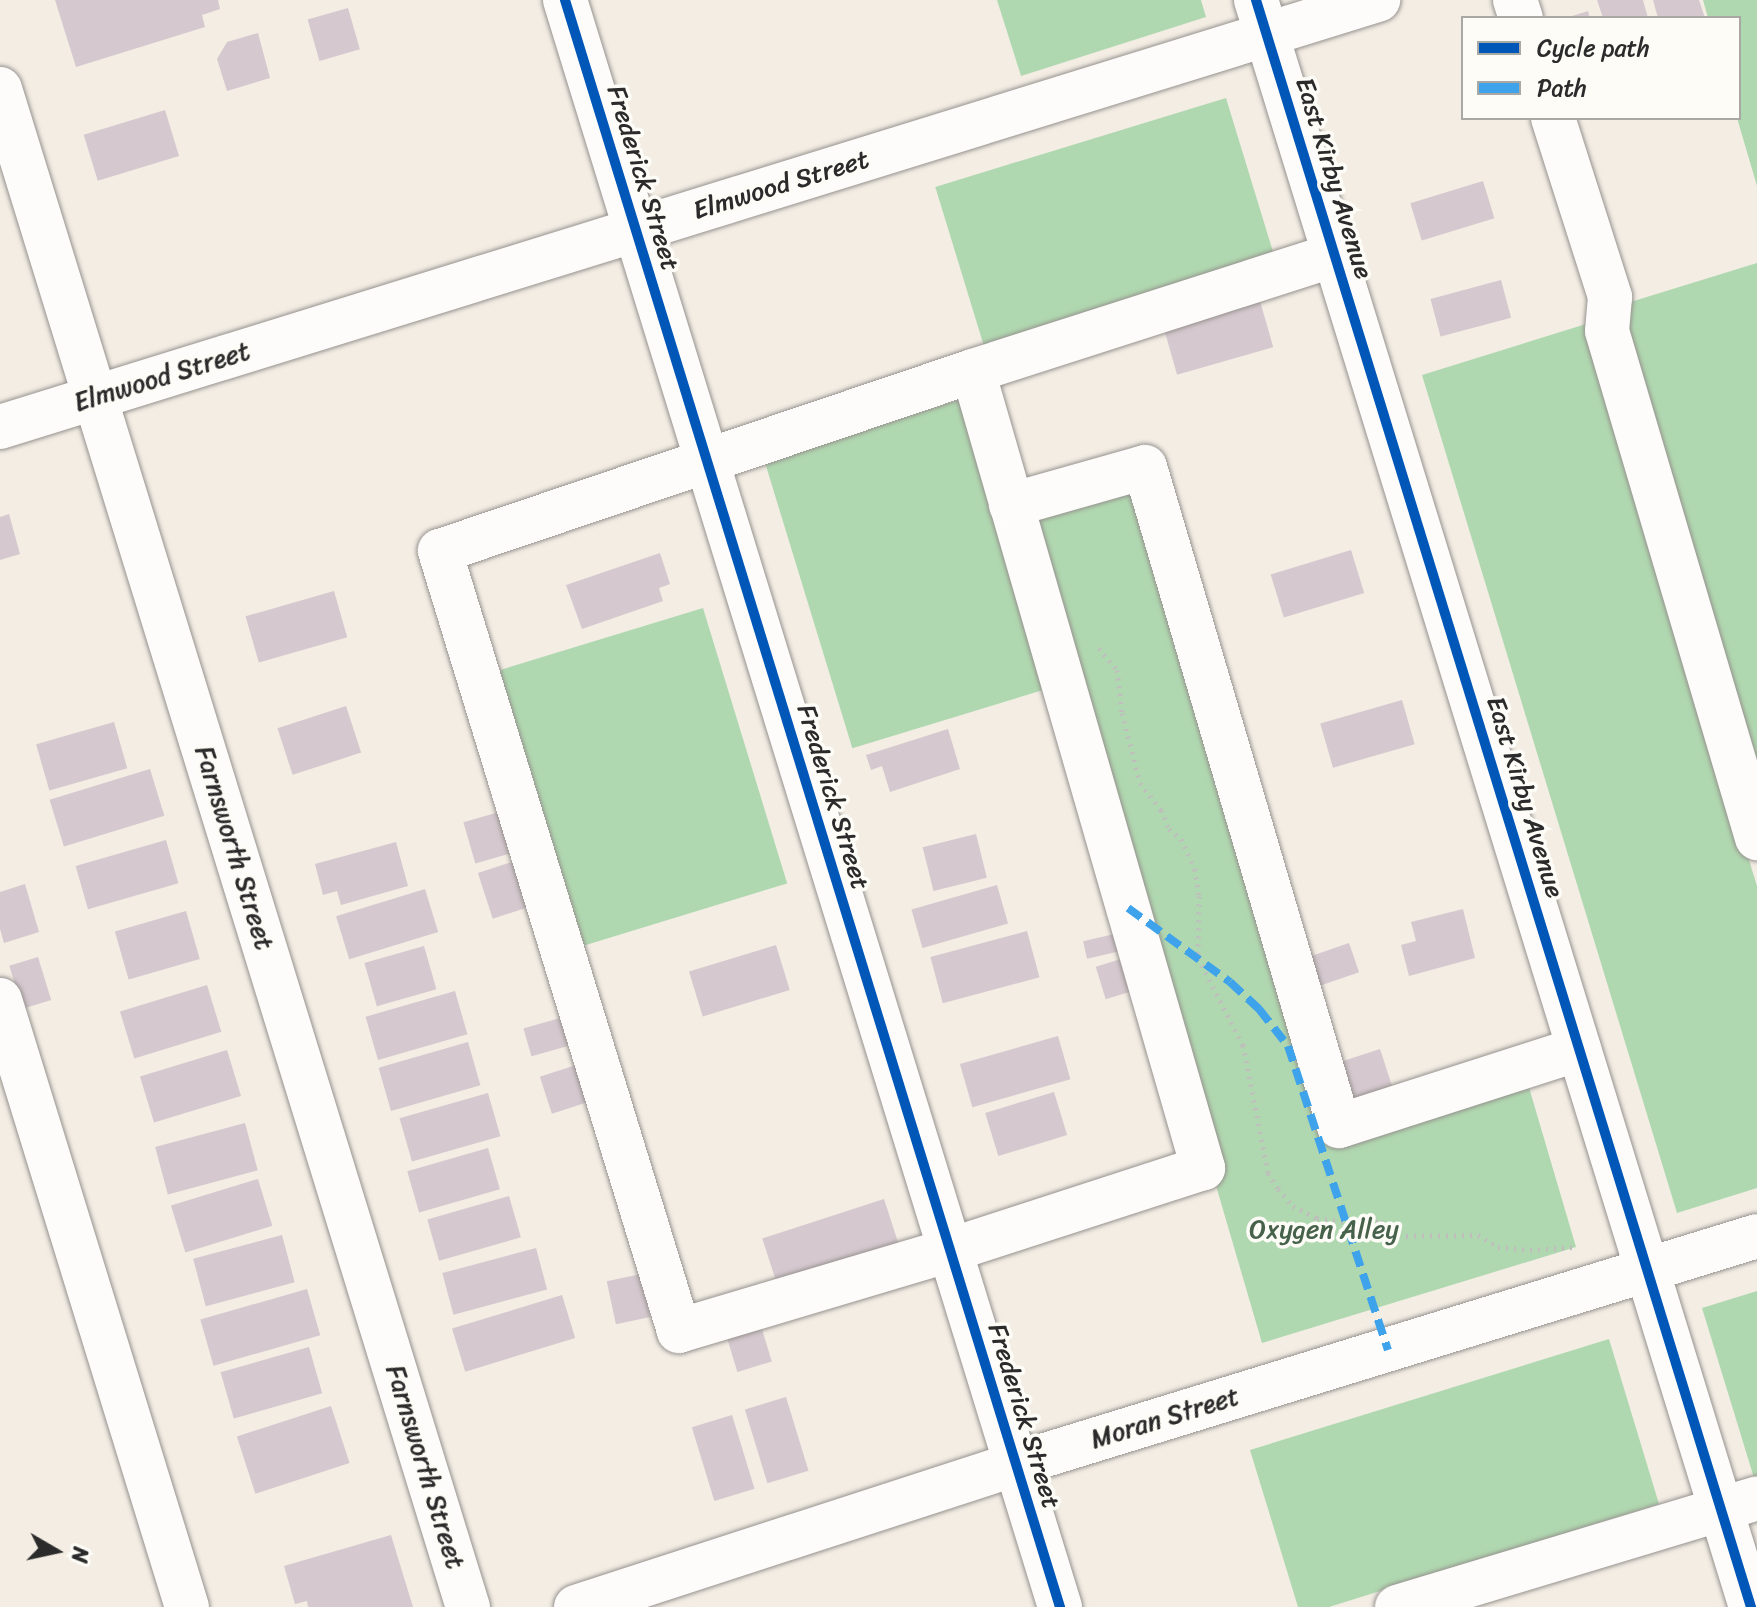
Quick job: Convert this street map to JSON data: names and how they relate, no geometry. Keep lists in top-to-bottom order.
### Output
{
  "streets": {
    "street": [
      "Frederick Street",
      "East Kirby Avenue",
      "Elmwood Street",
      "Farnsworth Street",
      "Moran Street"
    ]
  },
  "crossings": [
    ["Frederick Street", "Elmwood Street"],
    ["Frederick Street", "Moran Street"],
    ["East Kirby Avenue", "Elmwood Street"],
    ["East Kirby Avenue", "Moran Street"],
    ["Elmwood Street", "Farnsworth Street"]
  ],
  "parks": ["Oxygen Alley"],
  "legend": ["Cycle path", "Path"],
  "north": "right"
}
